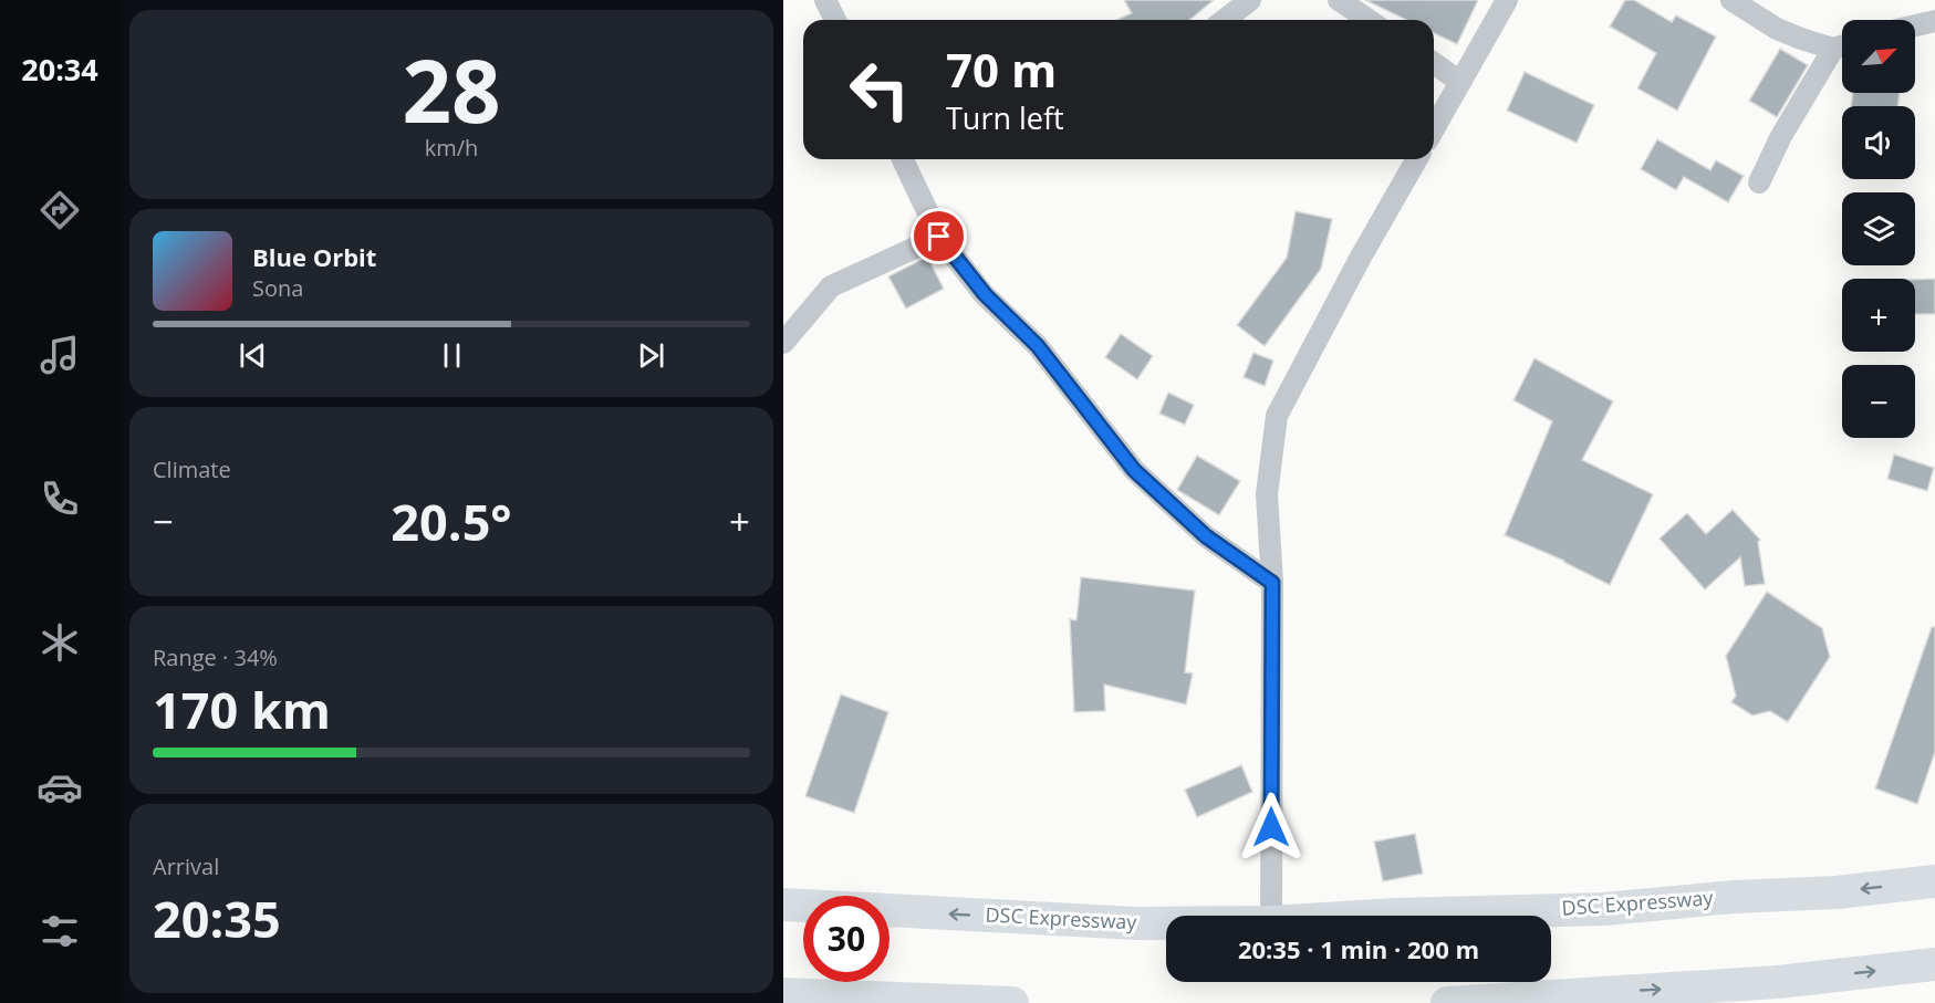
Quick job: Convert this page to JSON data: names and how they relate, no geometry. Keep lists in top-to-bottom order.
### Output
{
  "streets": {
    "main road": ["DSC Expressway"]
  },
  "north": "top right",
  "page": {
    "tabs": "20:34",
    "tile": [
      ["28", "km/h"],
      "Climate",
      ["Range · 34%", "170 km"],
      ["Arrival", "20:35"]
    ],
    "map_buttons": ["+", "−"],
    "turn": ["70 m", "Turn left"],
    "song": ["Blue Orbit", "Sona"],
    "heat": ["−", "20.5°", "+"],
    "limit": "30",
    "trip": "20:35 · 1 min · 200 m"
  }
}
